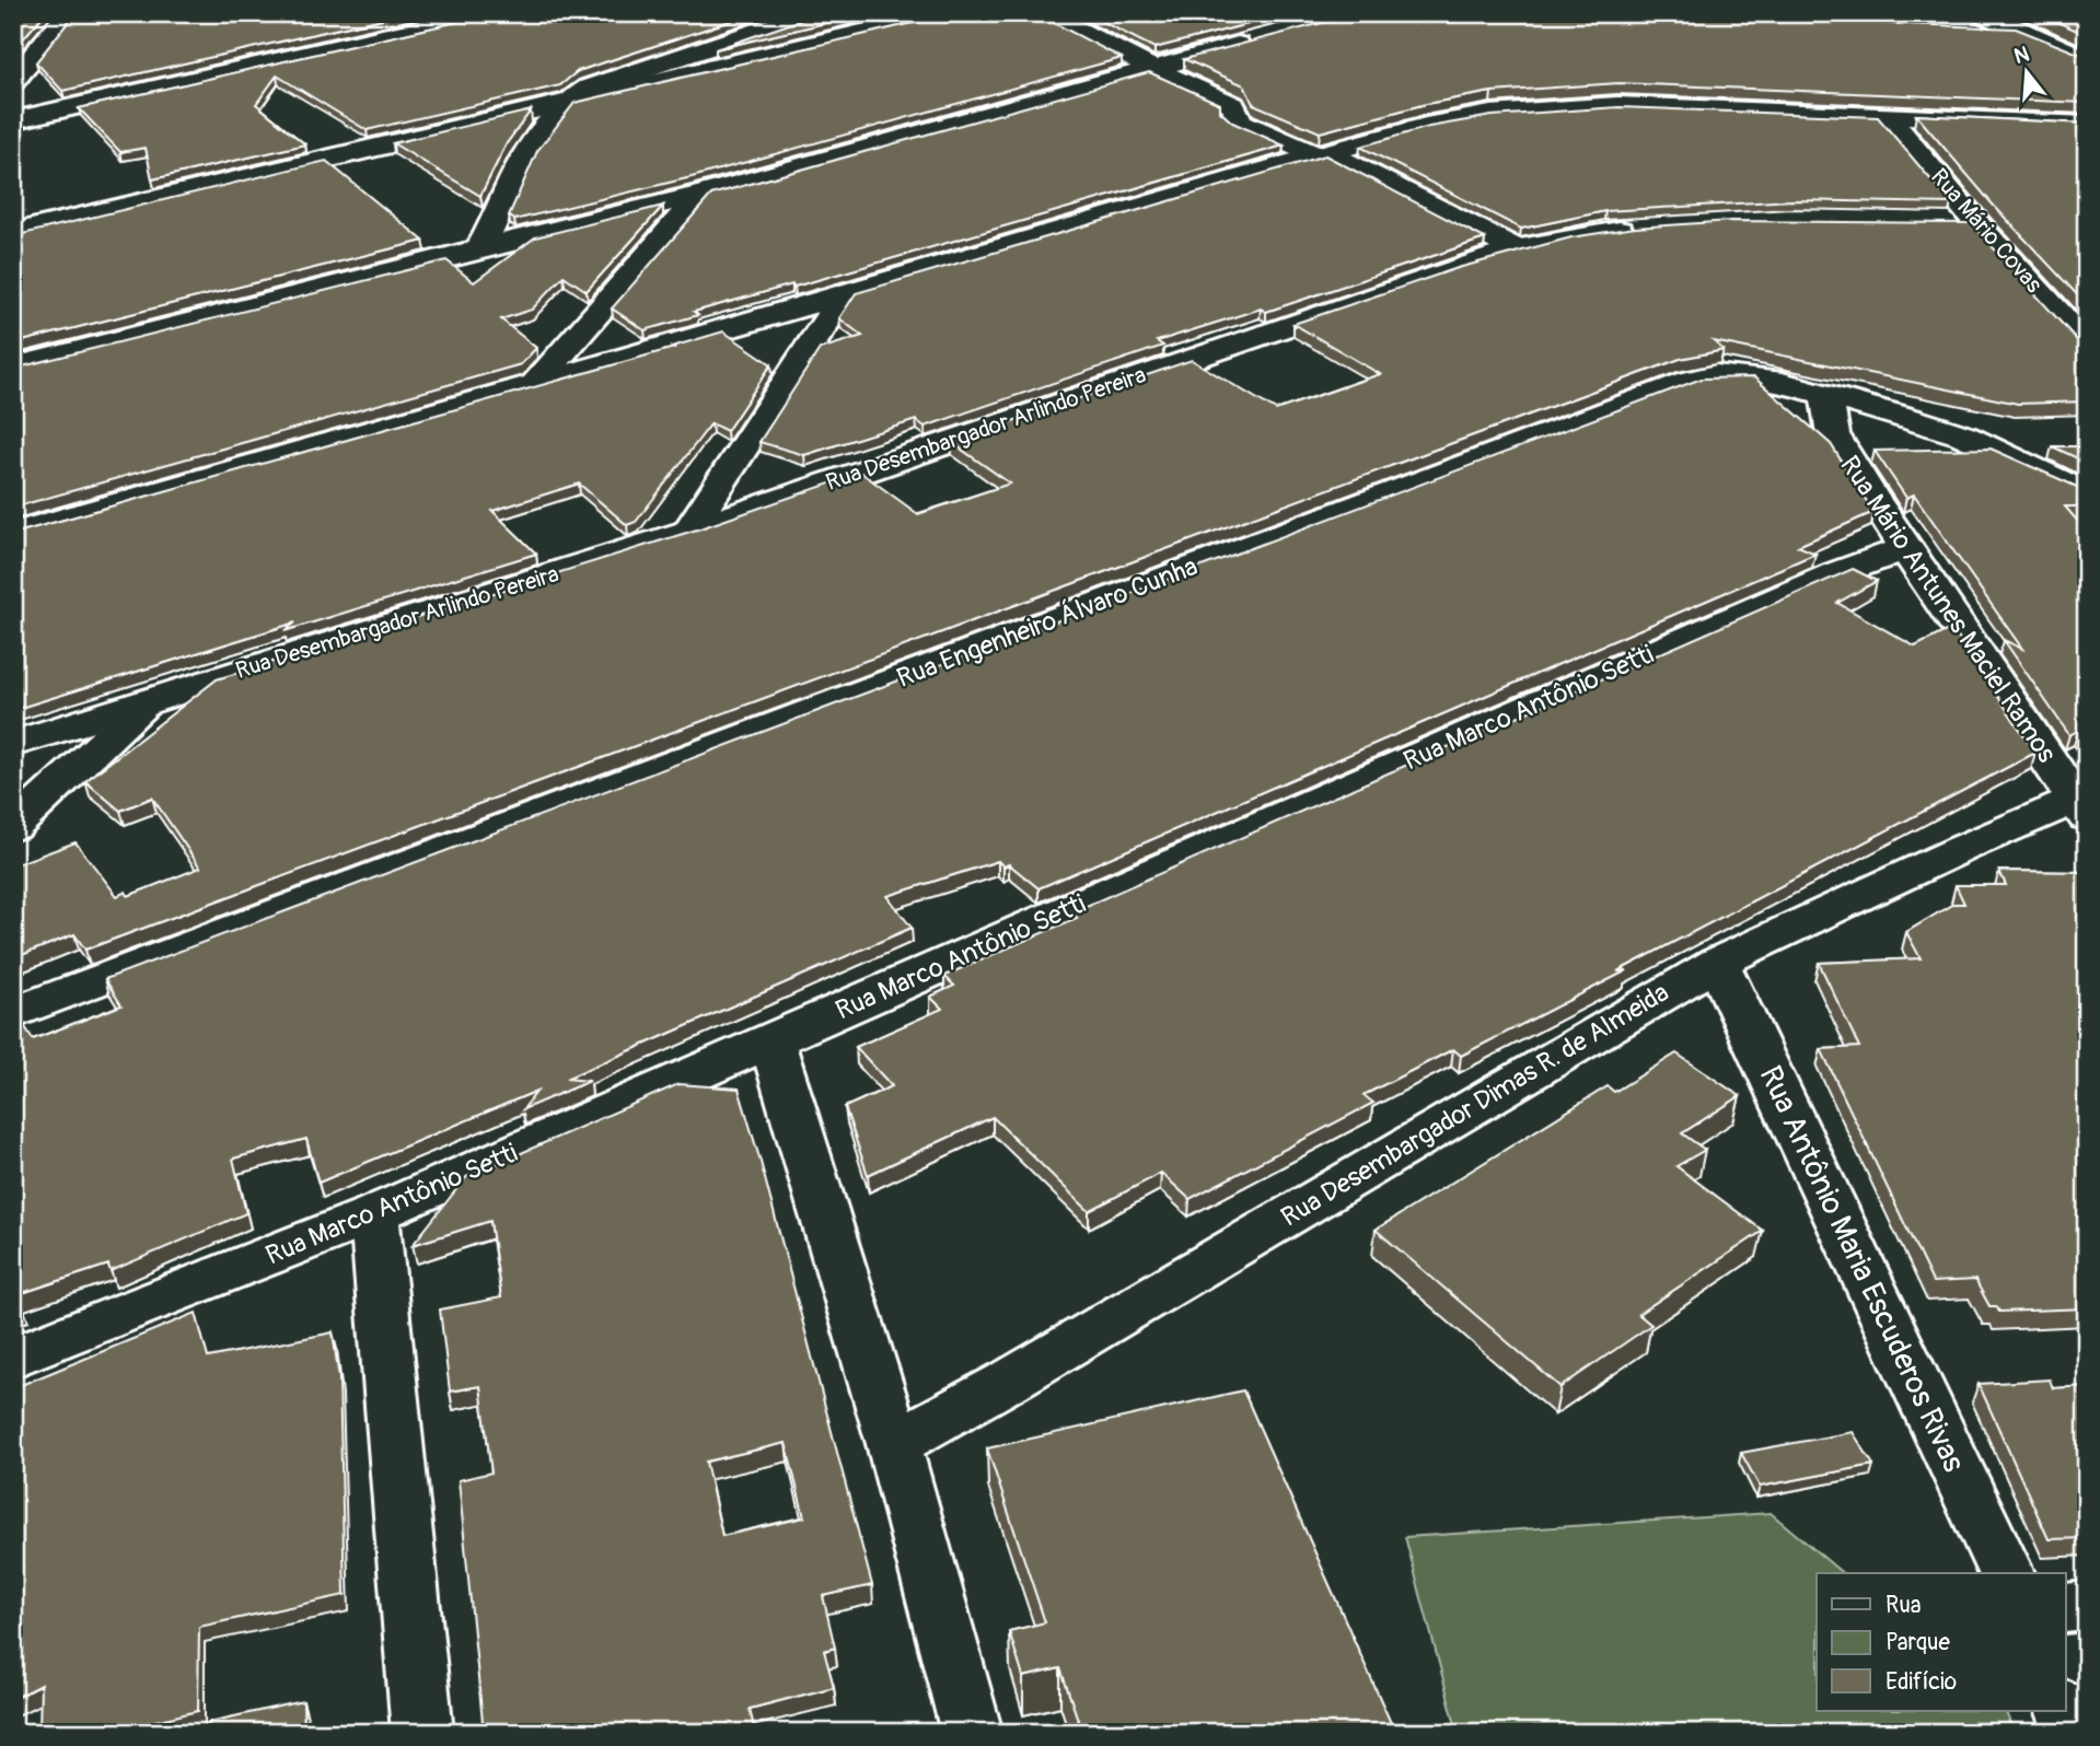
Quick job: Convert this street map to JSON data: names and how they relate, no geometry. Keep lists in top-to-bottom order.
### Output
{
  "streets": {
    "street": [
      "Rua Mário Covas",
      "Rua Desembargador Arlindo Pereira",
      "Rua Mário Antunes Maciel Ramos",
      "Rua Engenheiro Álvaro Cunha",
      "Rua Marco Antônio Setti",
      "Rua Desembargador Dimas R. de Almeida",
      "Rua Antônio Maria Escuderos Rivas"
    ]
  },
  "crossings": [
    ["Rua Mário Antunes Maciel Ramos", "Rua Engenheiro Álvaro Cunha"],
    ["Rua Mário Antunes Maciel Ramos", "Rua Marco Antônio Setti"],
    ["Rua Mário Antunes Maciel Ramos", "Rua Desembargador Dimas R. de Almeida"],
    ["Rua Desembargador Dimas R. de Almeida", "Rua Antônio Maria Escuderos Rivas"]
  ],
  "legend": ["Rua", "Parque", "Edifício"],
  "north": "top"
}
